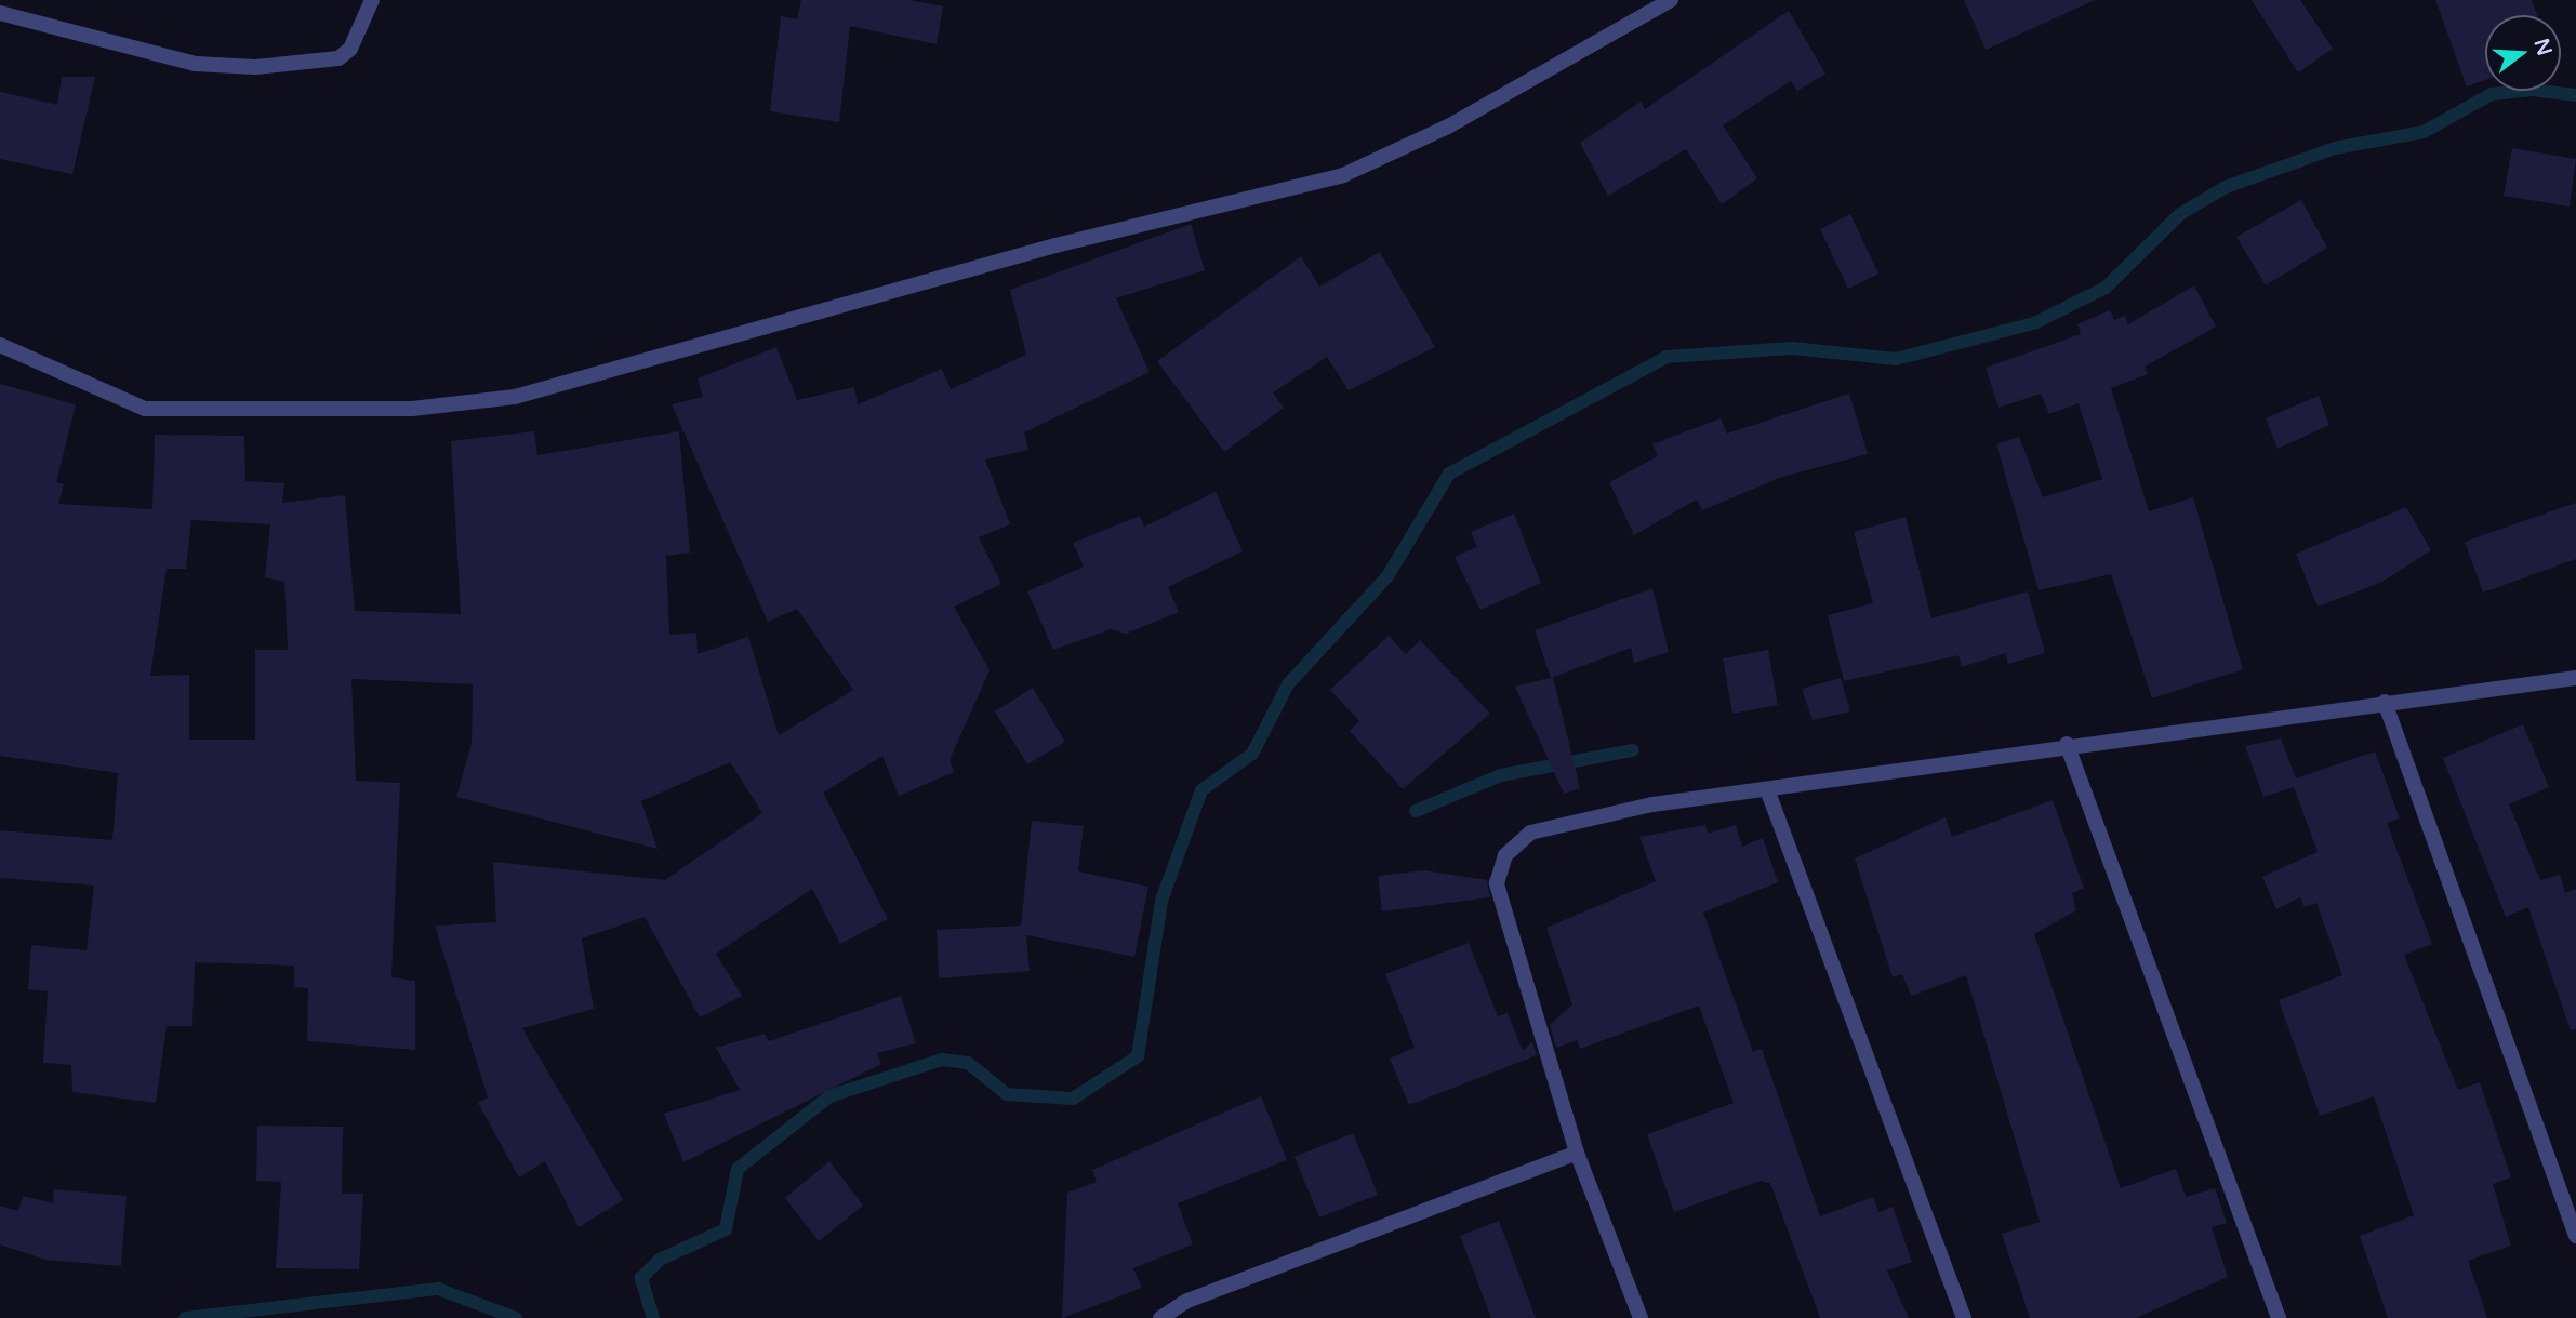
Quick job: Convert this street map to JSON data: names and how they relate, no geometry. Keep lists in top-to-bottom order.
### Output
{
  "north": "right"
}
